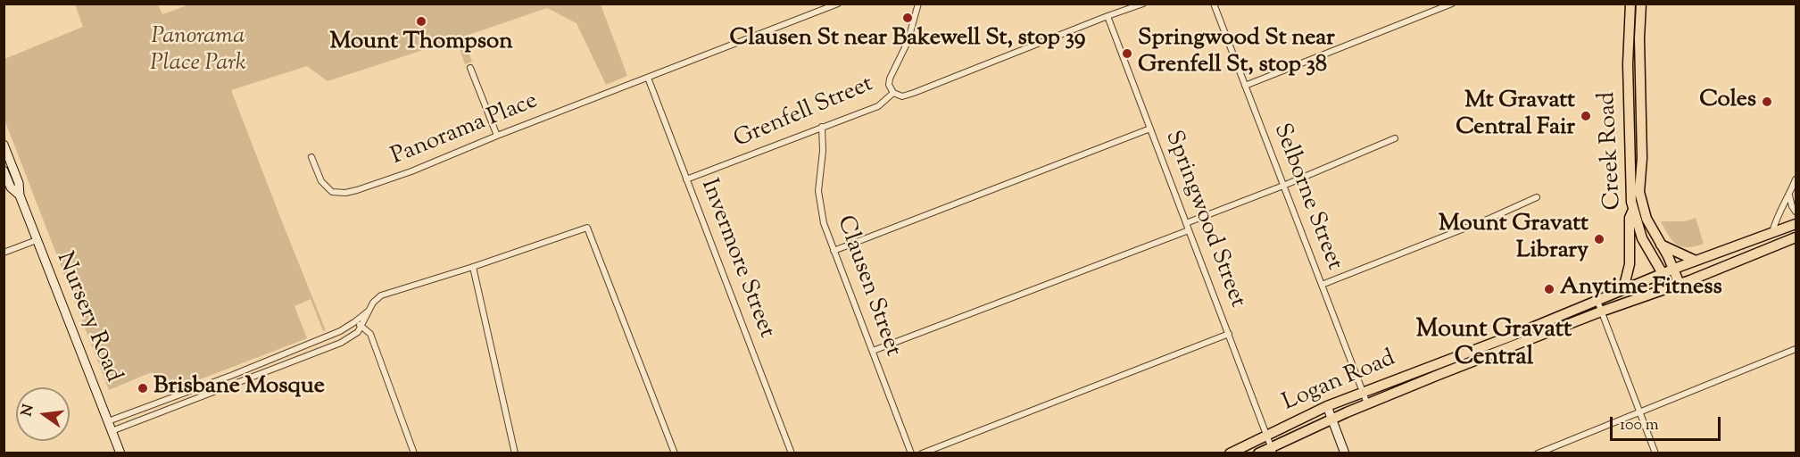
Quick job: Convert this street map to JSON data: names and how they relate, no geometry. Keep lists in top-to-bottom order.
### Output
{
  "streets": {
    "main road": ["Creek Road", "Nursery Road", "Logan Road"],
    "street": [
      "Grenfell Street",
      "Panorama Place",
      "Selborne Street",
      "Springwood Street",
      "Invermore Street",
      "Clausen Street"
    ]
  },
  "crossings": [
    ["Grenfell Street", "Springwood Street"],
    ["Grenfell Street", "Invermore Street"],
    ["Grenfell Street", "Clausen Street"],
    ["Panorama Place", "Invermore Street"],
    ["Creek Road", "Logan Road"],
    ["Selborne Street", "Logan Road"],
    ["Springwood Street", "Logan Road"]
  ],
  "districts": ["Mount Gravatt Central"],
  "parks": ["Panorama Place Park"],
  "places": [
    "Clausen St near Bakewell St, stop 39",
    "Mount Thompson",
    "Springwood St near Grenfell St, stop 38",
    "Coles",
    "Mt Gravatt Central Fair",
    "Mount Gravatt Library",
    "Anytime Fitness",
    "Brisbane Mosque"
  ],
  "scale_bar": "100 m",
  "north": "left"
}
